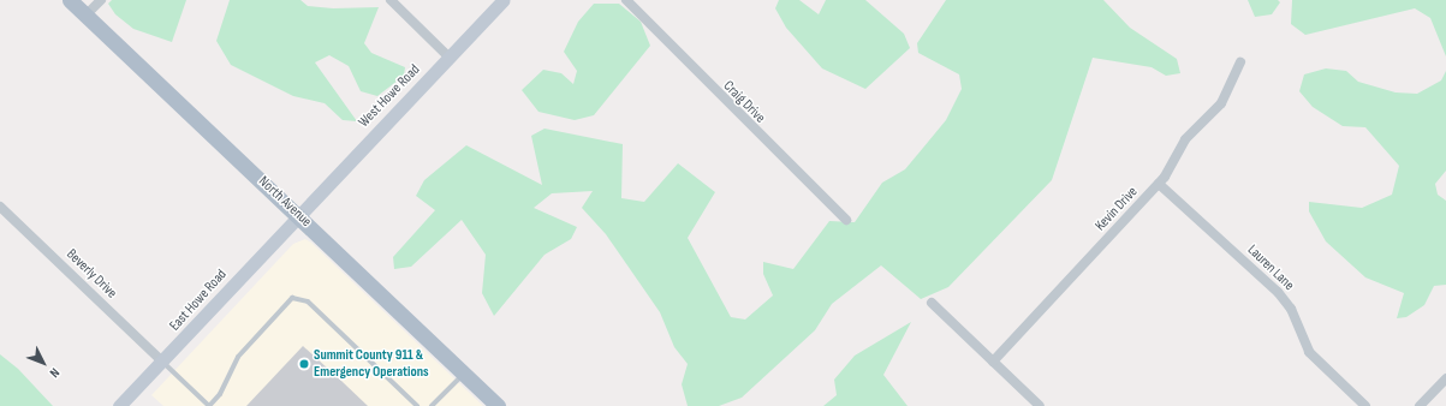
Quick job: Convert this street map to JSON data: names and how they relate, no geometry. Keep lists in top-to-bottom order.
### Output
{
  "streets": {
    "main road": ["West Howe Road", "North Avenue", "East Howe Road"],
    "street": [
      "Craig Drive",
      "Kevin Drive",
      "Lauren Lane",
      "Beverly Drive"
    ]
  },
  "crossings": [
    ["West Howe Road", "North Avenue"],
    ["West Howe Road", "East Howe Road"],
    ["North Avenue", "East Howe Road"],
    ["Kevin Drive", "Lauren Lane"],
    ["Beverly Drive", "East Howe Road"]
  ],
  "places": ["Summit County 911 & Emergency Operations"],
  "north": "bottom right"
}
